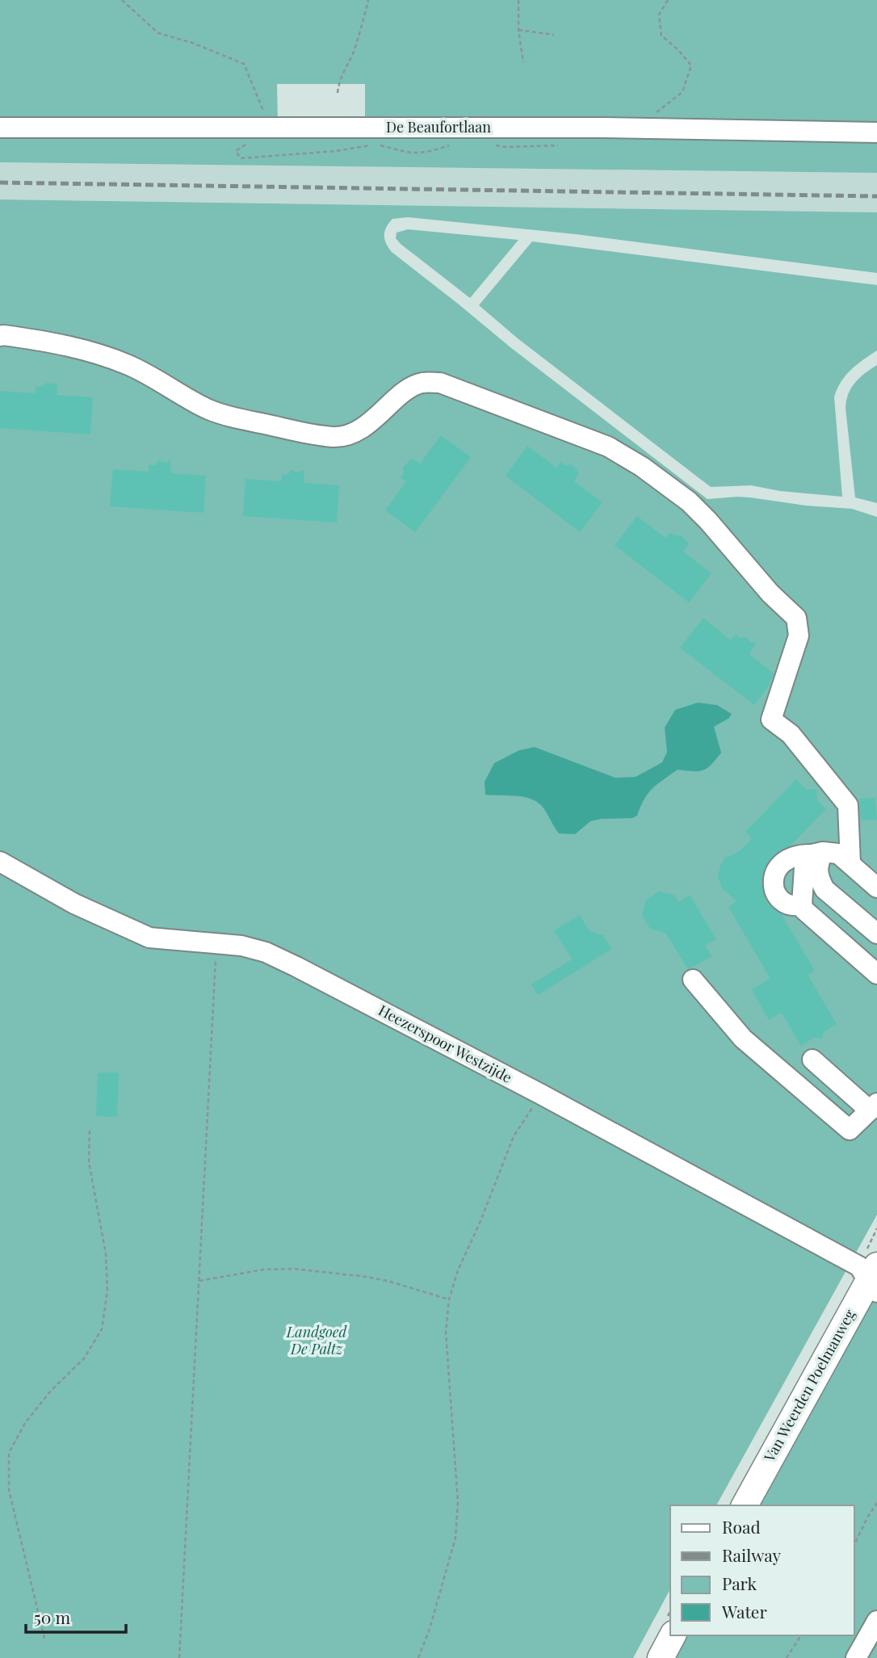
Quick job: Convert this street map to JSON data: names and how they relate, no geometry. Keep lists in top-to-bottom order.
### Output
{
  "streets": {
    "main road": ["Van Weerden Poelmanweg"],
    "street": ["De Beaufortlaan", "Heezerspoor Westzijde"]
  },
  "crossings": [
    ["Heezerspoor Westzijde", "Van Weerden Poelmanweg"]
  ],
  "parks": ["Landgoed De Paltz"],
  "legend": [
    "Road",
    "Railway",
    "Park",
    "Water"
  ],
  "scale_bar": "50 m"
}
